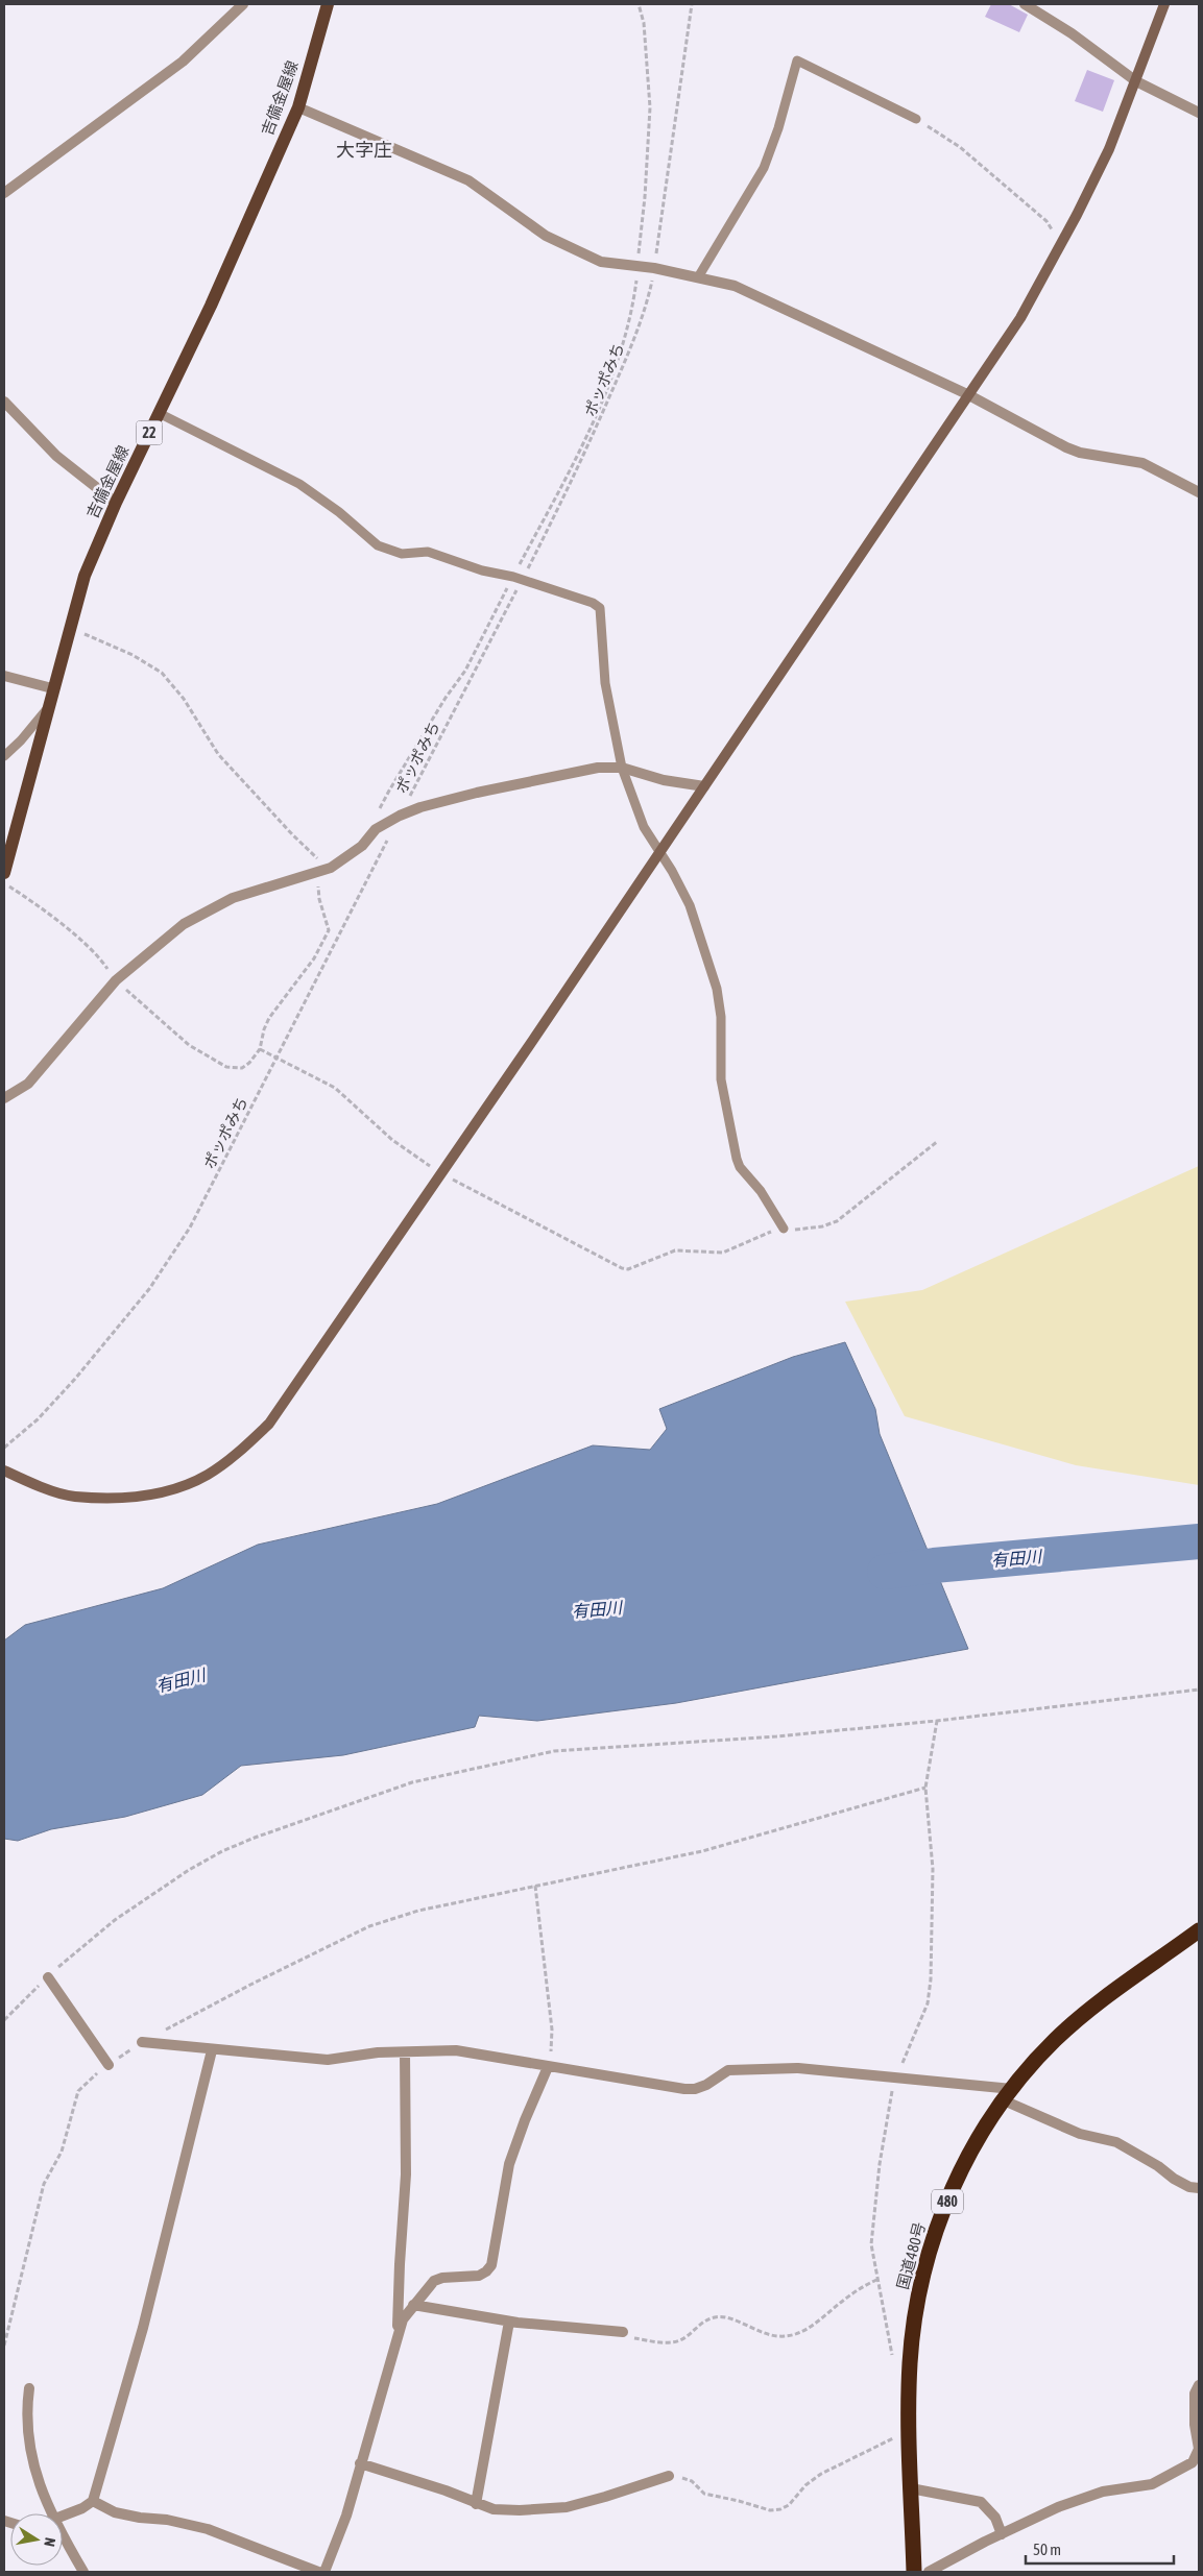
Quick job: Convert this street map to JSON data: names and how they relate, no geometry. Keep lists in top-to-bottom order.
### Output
{
  "streets": {
    "highway": ["480", "国道480号"],
    "main road": ["吉備金屋線", "22"],
    "path": ["ポッポみち"]
  },
  "districts": ["大字庄"],
  "water": ["有田川"],
  "scale_bar": "50 m",
  "north": "right"
}
